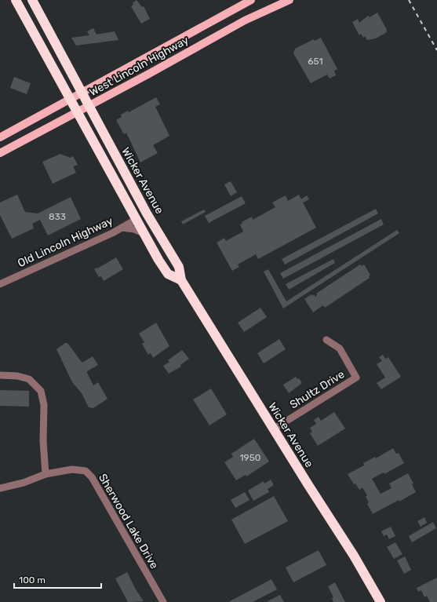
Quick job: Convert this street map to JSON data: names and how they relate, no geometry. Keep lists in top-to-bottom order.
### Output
{
  "streets": {
    "highway": ["Wicker Avenue"],
    "main road": ["West Lincoln Highway"],
    "street": ["Old Lincoln Highway", "Shultz Drive", "Sherwood Lake Drive"]
  },
  "crossings": [
    ["West Lincoln Highway", "Wicker Avenue"],
    ["Wicker Avenue", "Shultz Drive"]
  ],
  "house_numbers": ["651", "833", "1950"],
  "scale_bar": "100 m"
}
